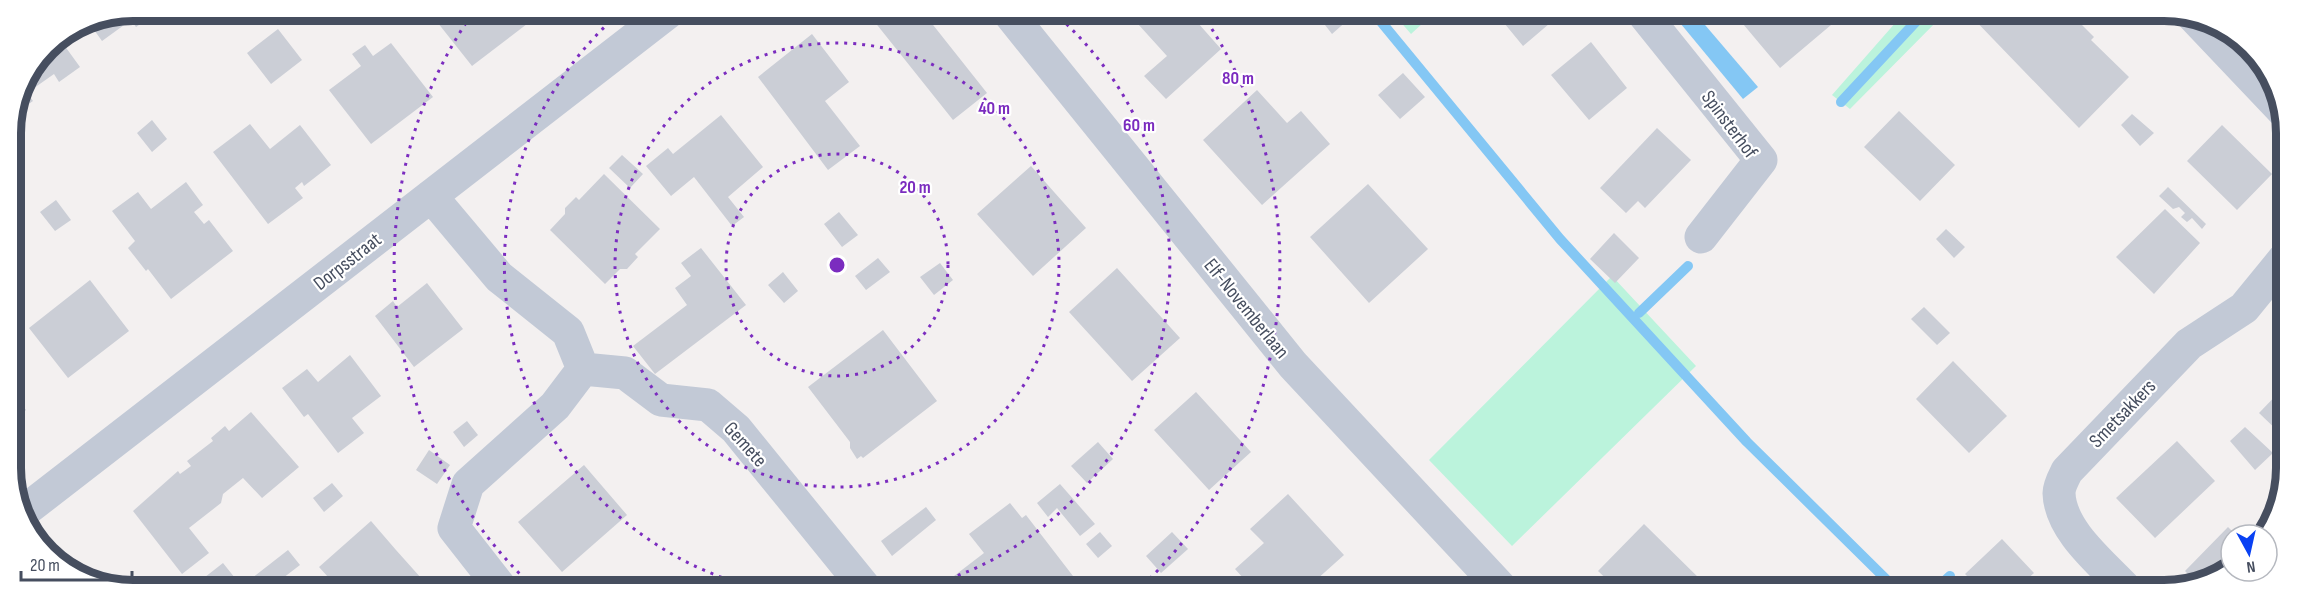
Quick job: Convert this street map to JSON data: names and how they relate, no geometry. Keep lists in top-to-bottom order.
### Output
{
  "streets": {
    "street": [
      "Spinsterhof",
      "Dorpsstraat",
      "Elf-Novemberlaan",
      "Smetsakkers",
      "Gemete"
    ]
  },
  "scale_bar": "20 m",
  "north": "bottom",
  "rings": [
    "80 m",
    "40 m",
    "60 m",
    "20 m"
  ]
}
